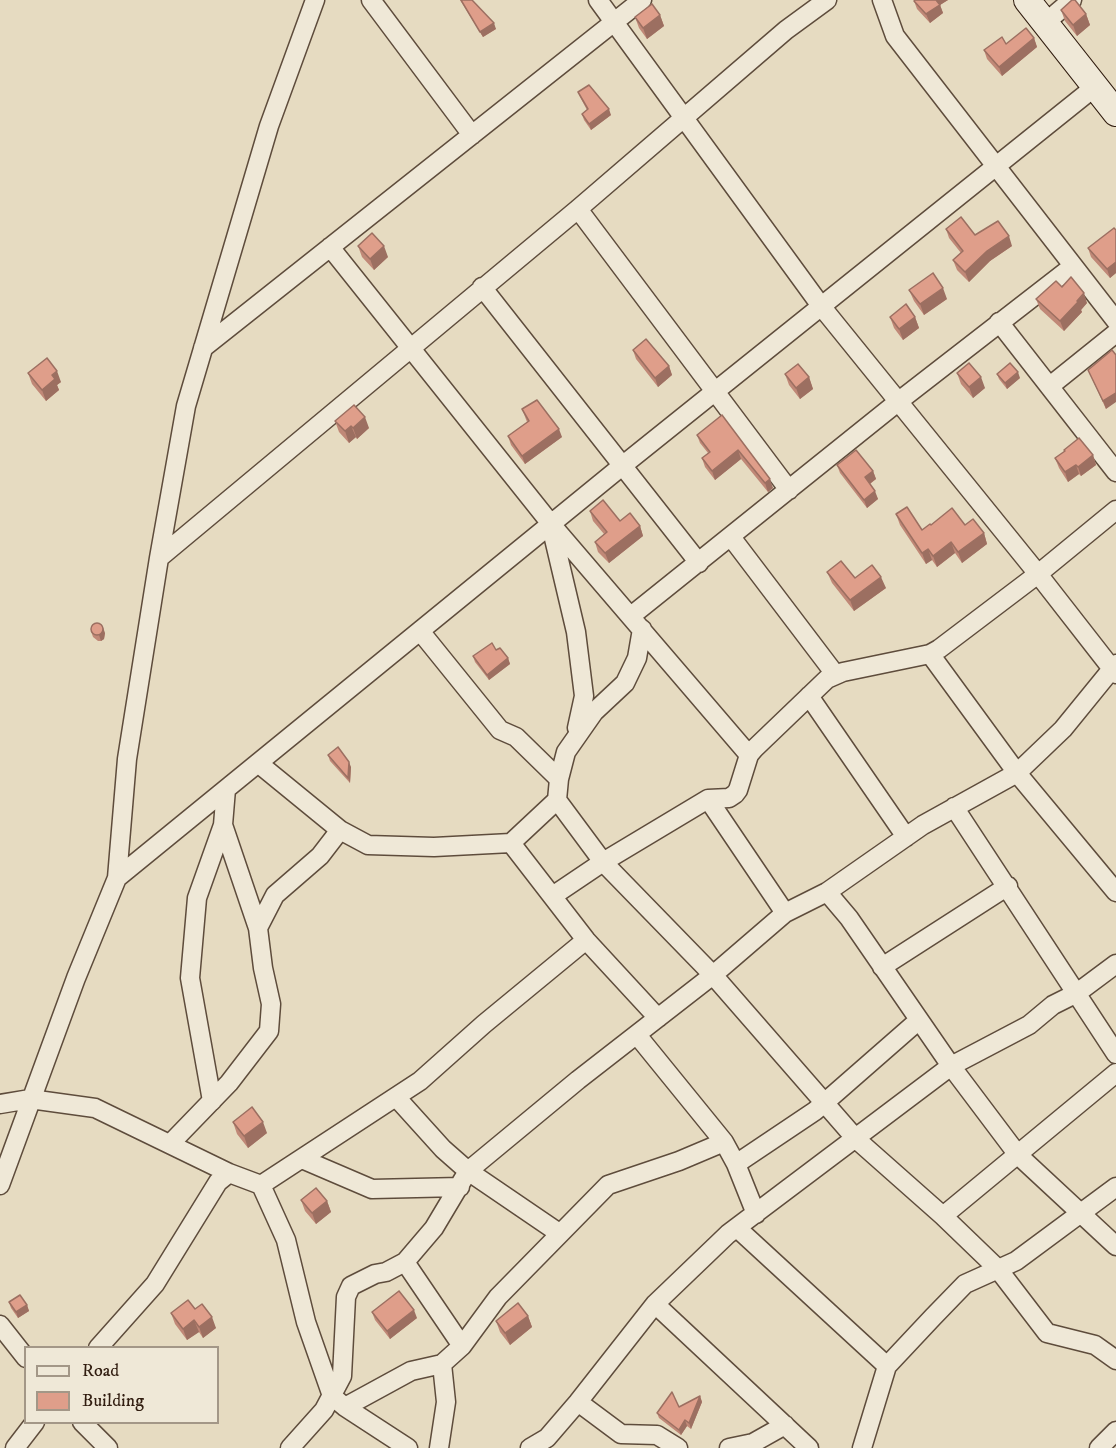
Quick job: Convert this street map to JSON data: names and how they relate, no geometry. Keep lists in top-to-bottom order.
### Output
{
  "legend": ["Road", "Building"]
}
